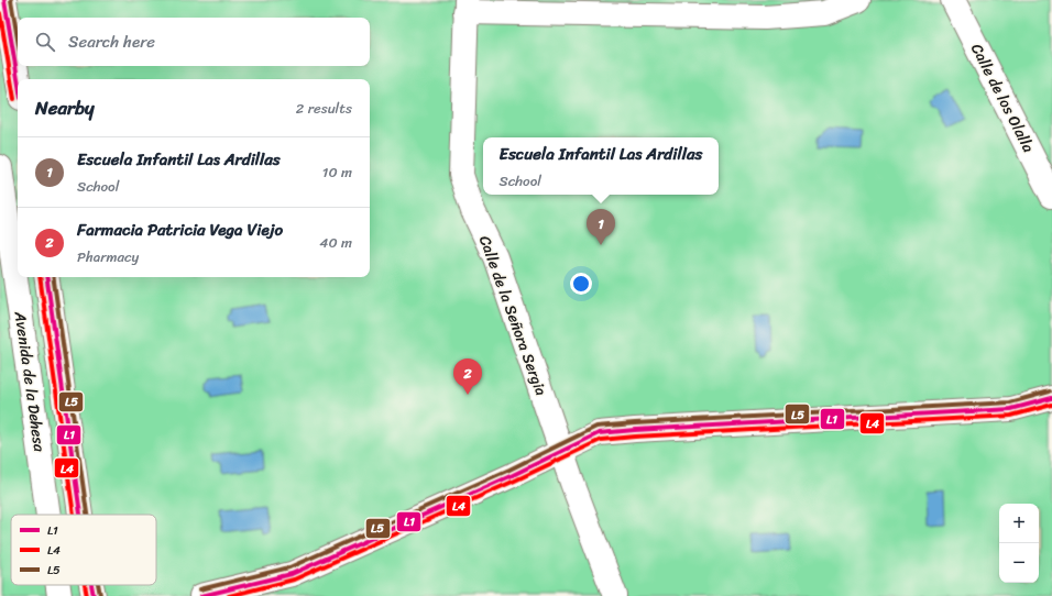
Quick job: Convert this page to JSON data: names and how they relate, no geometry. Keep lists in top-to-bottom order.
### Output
{
  "streets": {
    "street": ["Calle de los Olalla", "Calle de la Señora Sergia", "Avenida de la Dehesa"]
  },
  "lines": ["transit line L1", "transit line L5", "transit line L4"],
  "legend": ["L1", "L4", "L5"],
  "page": {
    "search": "Search here",
    "heading": ["Nearby", "2 results"],
    "list": [
      {
        "mark": "1",
        "name": "Escuela Infantil Las Ardillas",
        "note": "School",
        "value": "10 m"
      },
      {
        "mark": "2",
        "name": "Farmacia Patricia Vega Viejo",
        "note": "Pharmacy",
        "value": "40 m"
      }
    ],
    "popup": ["Escuela Infantil Las Ardillas", "School"],
    "pins": ["1", "2"],
    "map_buttons": ["+", "−"]
  }
}
